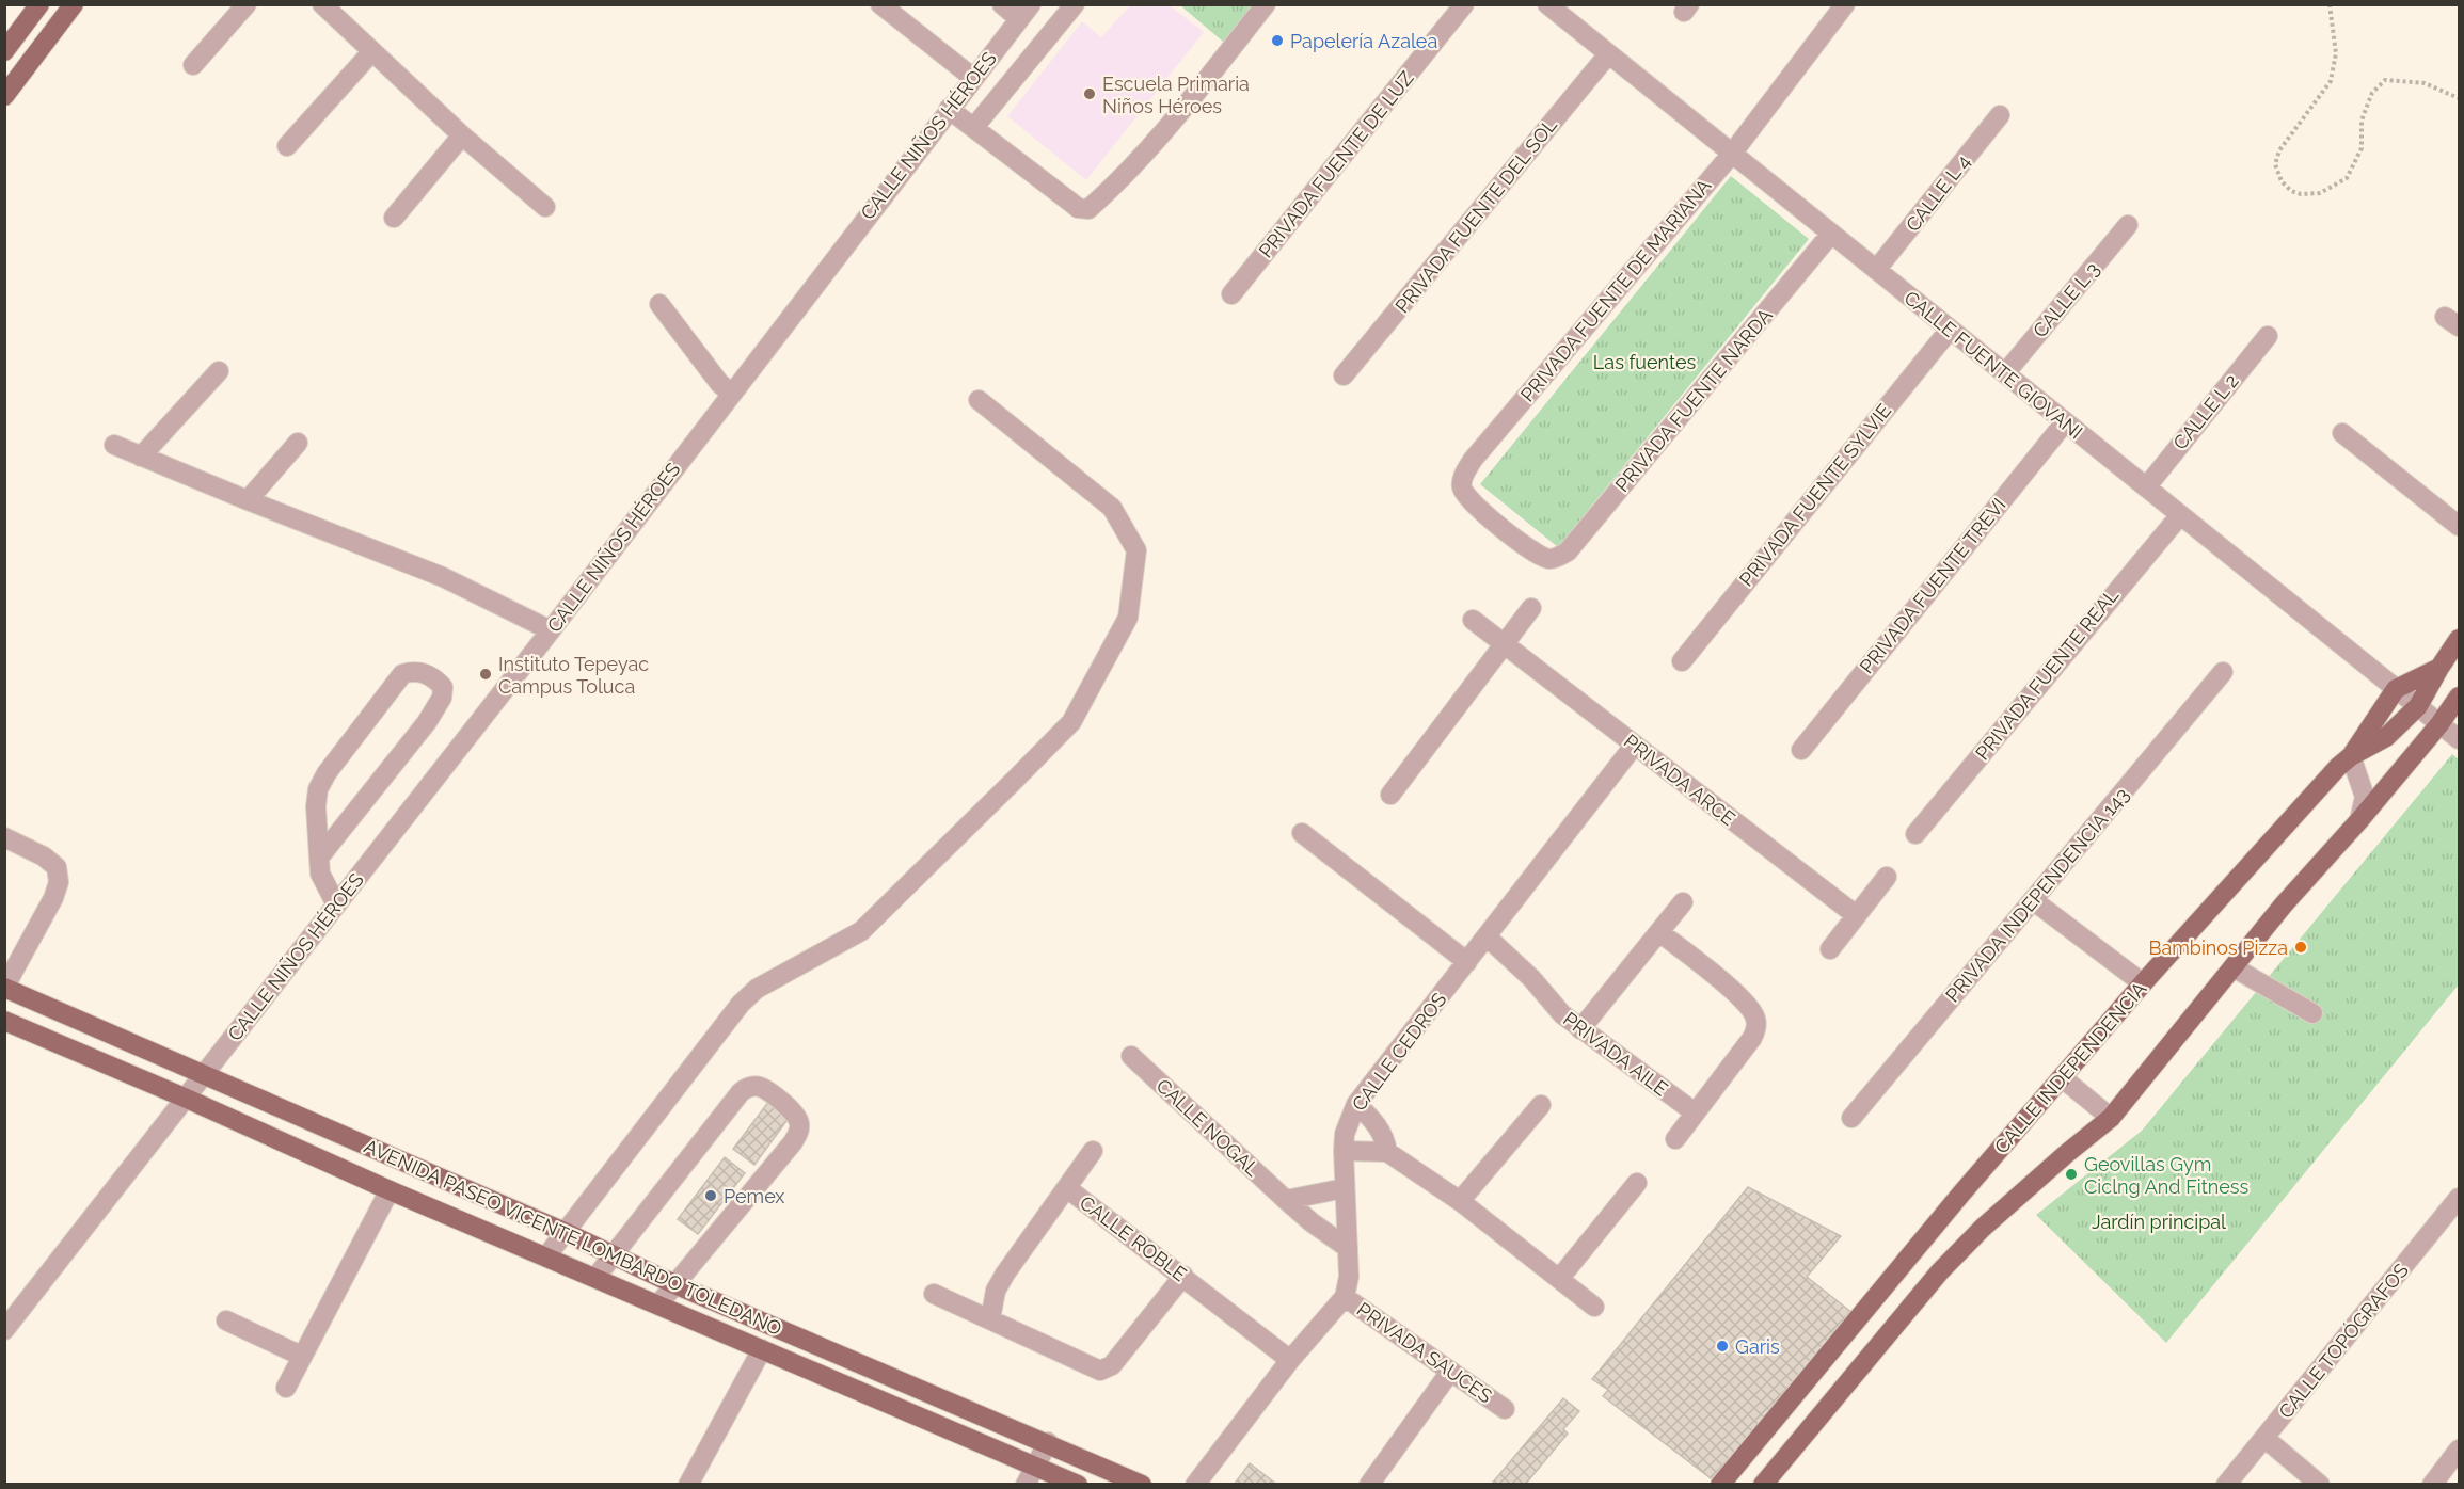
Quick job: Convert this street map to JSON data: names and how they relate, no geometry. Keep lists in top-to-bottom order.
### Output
{
  "streets": {
    "main road": ["CALLE INDEPENDENCIA", "AVENIDA PASEO VICENTE LOMBARDO TOLEDANO"],
    "street": [
      "CALLE NIÑOS HÉROES",
      "PRIVADA FUENTE DE LUZ",
      "CALLE L 4",
      "PRIVADA FUENTE DEL SOL",
      "PRIVADA FUENTE DE MARIANA",
      "CALLE L 3",
      "CALLE FUENTE GIOVANI",
      "PRIVADA FUENTE NARDA",
      "CALLE L 2",
      "PRIVADA FUENTE SYLVIE",
      "PRIVADA FUENTE TREVI",
      "PRIVADA FUENTE REAL",
      "PRIVADA ARCE",
      "PRIVADA INDEPENDENCIA 143",
      "CALLE CEDROS",
      "PRIVADA AILE",
      "CALLE NOGAL",
      "CALLE ROBLE",
      "CALLE TOPÓGRAFOS",
      "PRIVADA SAUCES"
    ]
  },
  "crossings": [
    ["CALLE NIÑOS HÉROES", "AVENIDA PASEO VICENTE LOMBARDO TOLEDANO"],
    ["CALLE L 4", "CALLE FUENTE GIOVANI"],
    ["PRIVADA FUENTE DEL SOL", "CALLE FUENTE GIOVANI"],
    ["PRIVADA FUENTE DE MARIANA", "CALLE FUENTE GIOVANI"],
    ["PRIVADA FUENTE DE MARIANA", "PRIVADA FUENTE NARDA"],
    ["CALLE L 3", "CALLE FUENTE GIOVANI"],
    ["CALLE FUENTE GIOVANI", "PRIVADA FUENTE NARDA"],
    ["CALLE FUENTE GIOVANI", "CALLE L 2"],
    ["CALLE FUENTE GIOVANI", "PRIVADA FUENTE SYLVIE"],
    ["CALLE FUENTE GIOVANI", "PRIVADA FUENTE TREVI"],
    ["CALLE FUENTE GIOVANI", "PRIVADA FUENTE REAL"],
    ["CALLE FUENTE GIOVANI", "CALLE INDEPENDENCIA"],
    ["PRIVADA ARCE", "CALLE CEDROS"],
    ["CALLE CEDROS", "PRIVADA AILE"],
    ["CALLE CEDROS", "CALLE NOGAL"],
    ["CALLE CEDROS", "PRIVADA SAUCES"]
  ],
  "parks": ["Las fuentes", "Jardín principal"],
  "places": [
    "Papelería Azalea",
    "Escuela Primaria Niños Héroes",
    "Instituto Tepeyac Campus Toluca",
    "Bambinos Pizza",
    "Geovillas Gym Ciclng And Fitness",
    "Pemex",
    "Garis"
  ]
}
